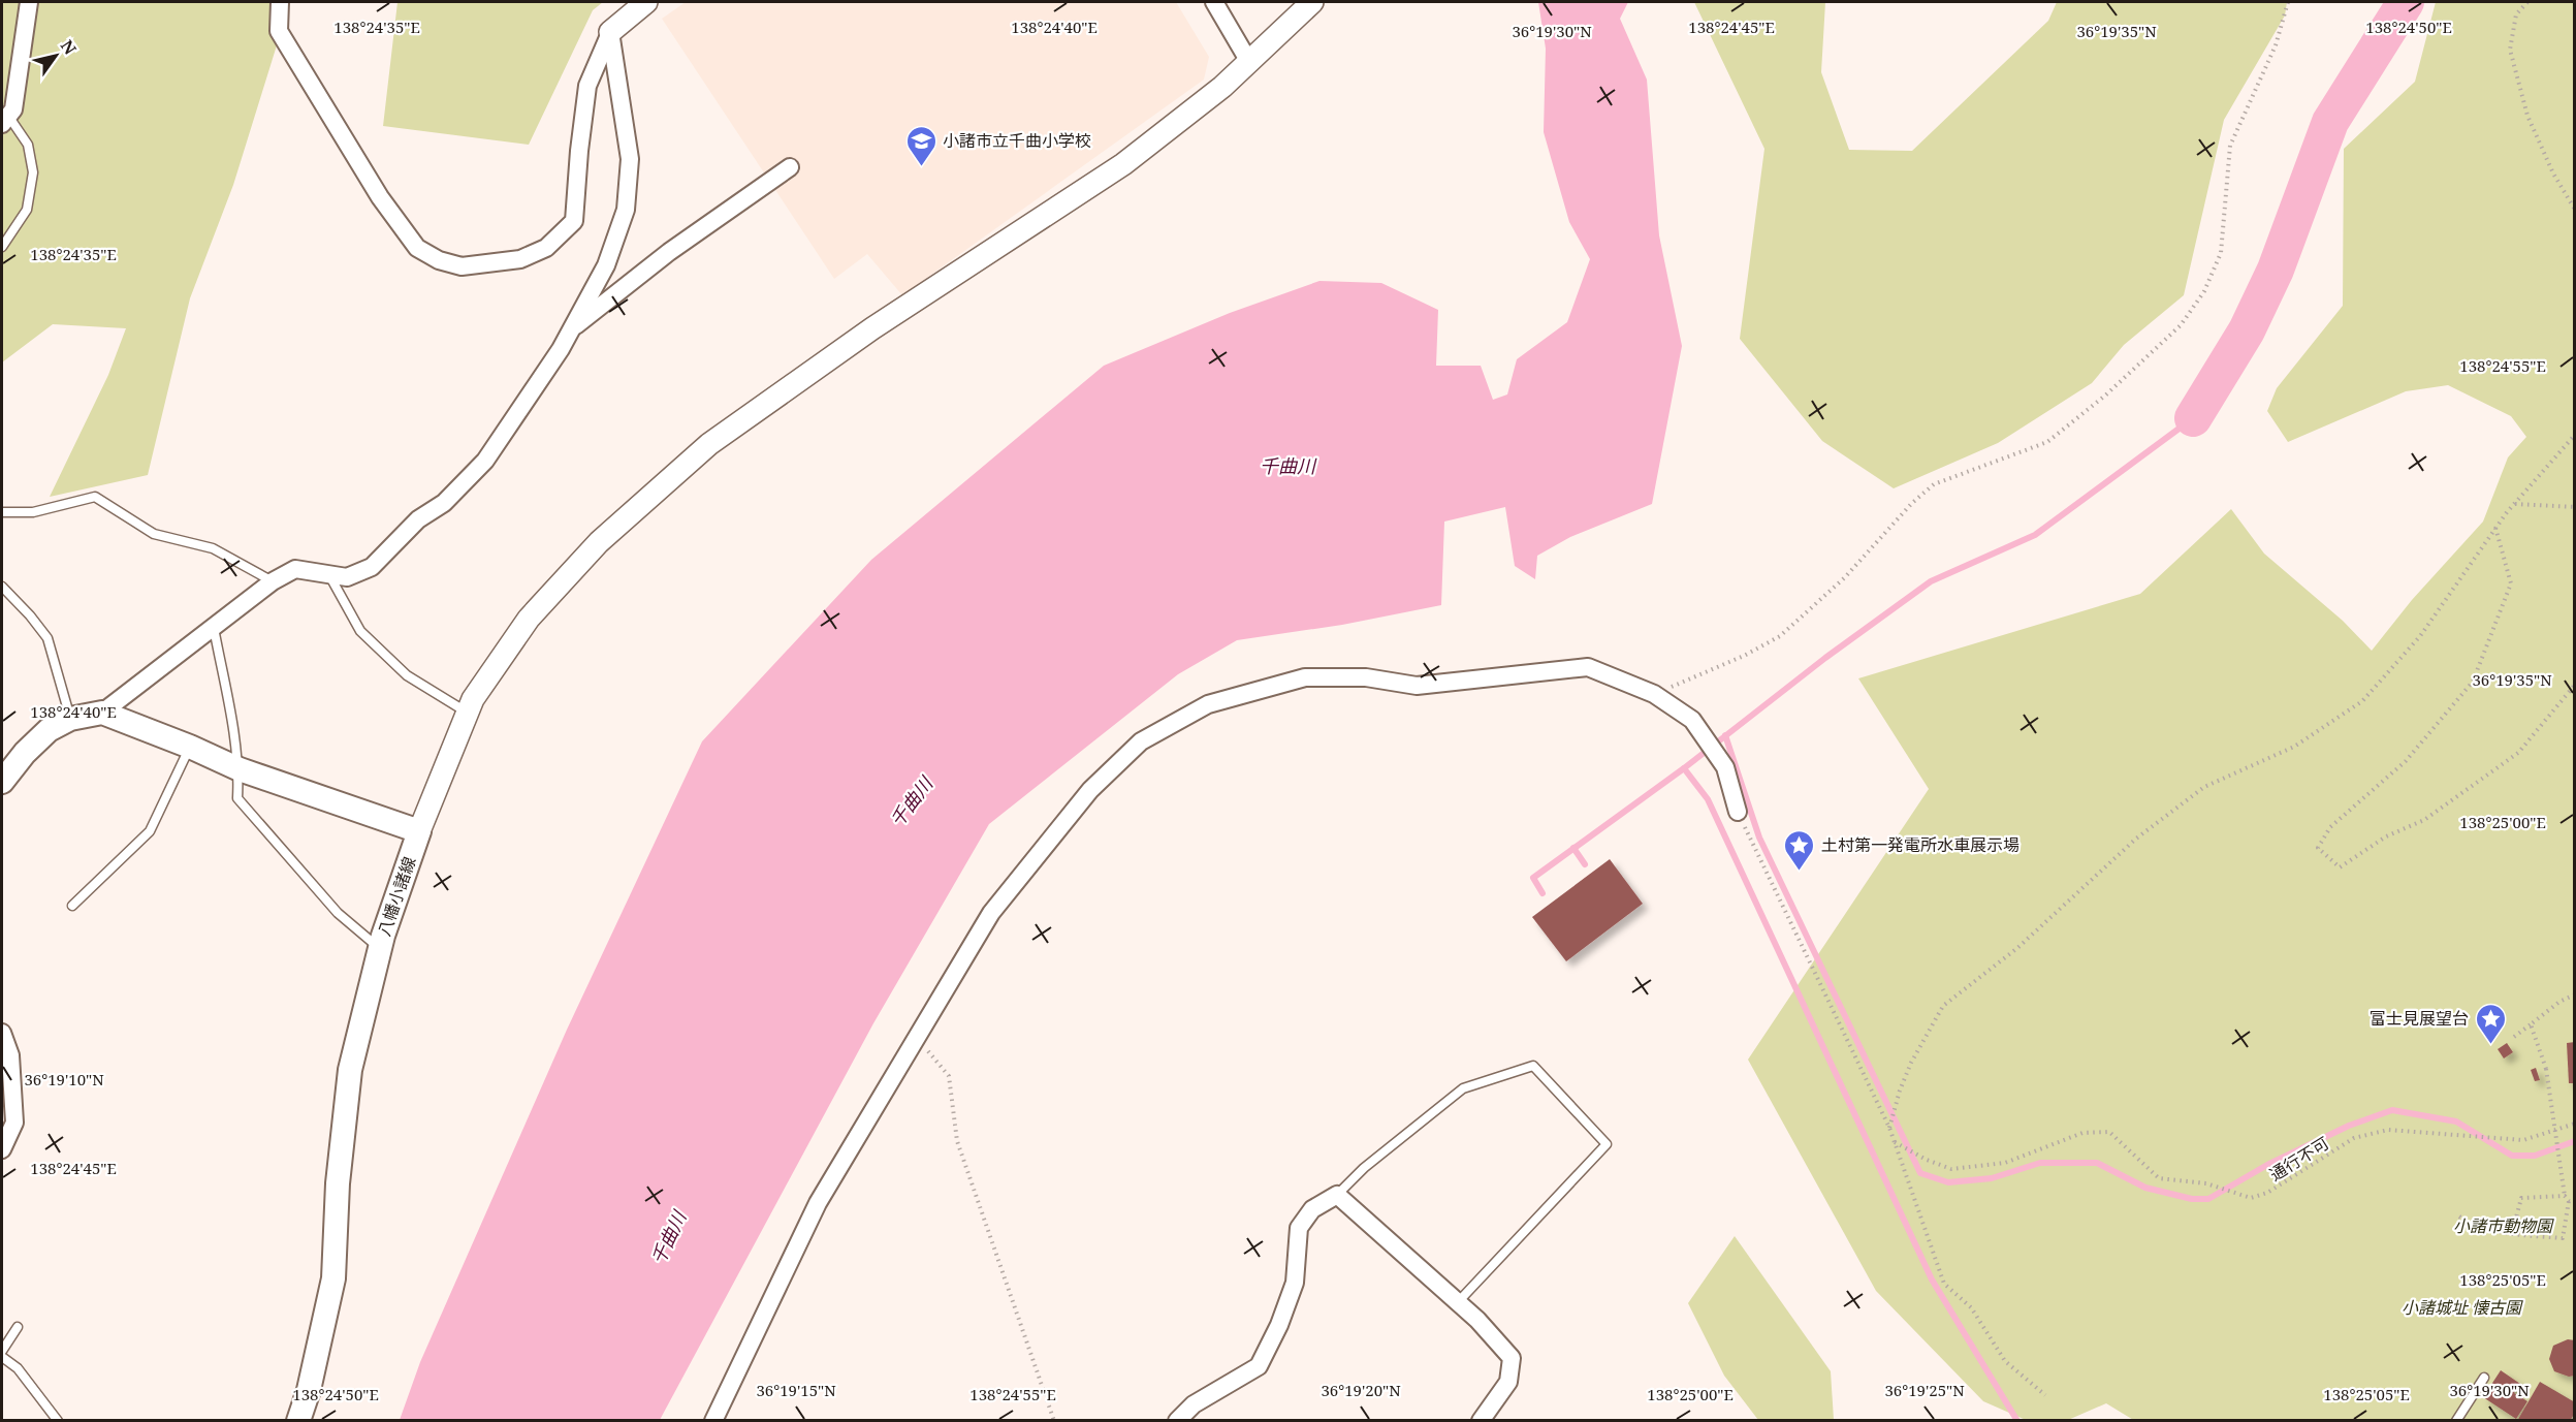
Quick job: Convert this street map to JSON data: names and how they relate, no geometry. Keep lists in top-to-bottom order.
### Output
{
  "streets": {
    "main road": ["八幡小諸線"],
    "path": ["通行不可"]
  },
  "water": ["千曲川"],
  "parks": ["小諸市動物園", "小諸城址 懐古園"],
  "places": {
    "school or university": ["小諸市立千曲小学校"],
    "place": ["土村第一発電所水車展示場", "富士見展望台"]
  },
  "north": "top right",
  "coordinates": [
    "138°24'35\"E",
    "138°24'40\"E",
    "138°24'45\"E",
    "138°24'50\"E",
    "36°19'35\"N",
    "36°19'30\"N",
    "138°24'55\"E",
    "138°25'00\"E",
    "36°19'10\"N",
    "138°25'05\"E",
    "36°19'15\"N",
    "36°19'20\"N",
    "36°19'25\"N"
  ]
}
